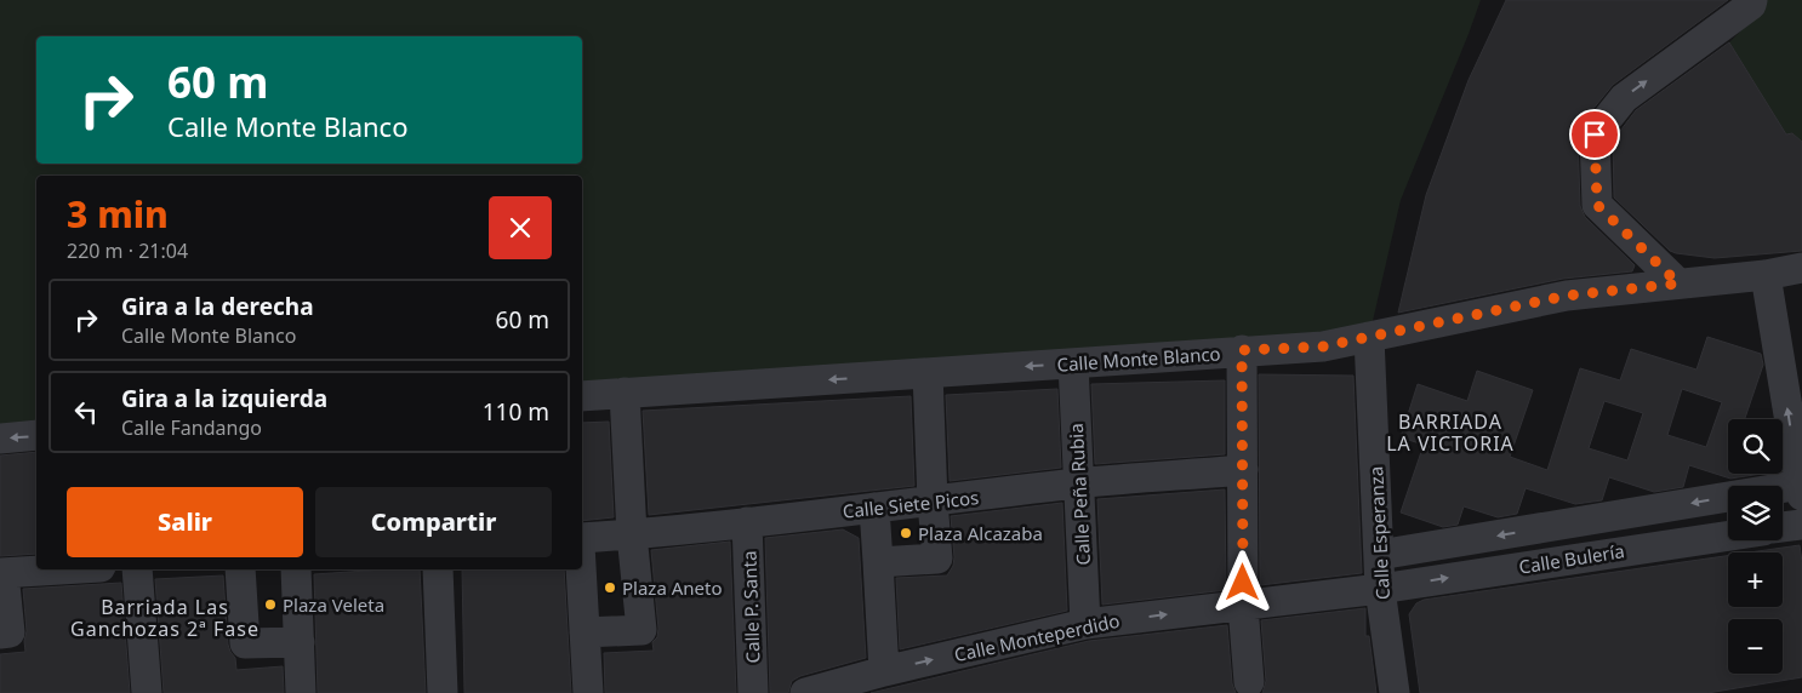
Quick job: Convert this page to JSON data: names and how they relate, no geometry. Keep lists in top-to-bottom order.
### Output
{
  "streets": {
    "street": [
      "Calle Monte Blanco",
      "Calle Peña Rubia",
      "Calle Siete Picos",
      "Calle Esperanza",
      "Calle Bulería",
      "Calle P. Santa",
      "Calle Monteperdido"
    ]
  },
  "crossings": [
    ["Calle Monte Blanco", "Calle Peña Rubia"],
    ["Calle Monte Blanco", "Calle Esperanza"],
    ["Calle Peña Rubia", "Calle Siete Picos"],
    ["Calle Peña Rubia", "Calle Monteperdido"],
    ["Calle Siete Picos", "Calle P. Santa"],
    ["Calle Esperanza", "Calle Bulería"],
    ["Calle Esperanza", "Calle Monteperdido"],
    ["Calle Bulería", "Calle Monteperdido"]
  ],
  "one_way": ["Calle Monte Blanco", "Calle Monteperdido"],
  "districts": ["BARRIADA LA VICTORIA", "Barriada Las Ganchozas 2ª Fase"],
  "places": ["Plaza Alcazaba", "Plaza Aneto", "Plaza Veleta"],
  "page": {
    "turn": ["60 m", "Calle Monte Blanco"],
    "heading": ["3 min", "220 m · 21:04"],
    "list": [
      {
        "name": "Gira a la derecha",
        "note": "Calle Monte Blanco",
        "value": "60 m"
      },
      {
        "name": "Gira a la izquierda",
        "note": "Calle Fandango",
        "value": "110 m"
      }
    ],
    "map_buttons": ["+", "−"],
    "buttons": ["Salir", "Compartir"]
  }
}
